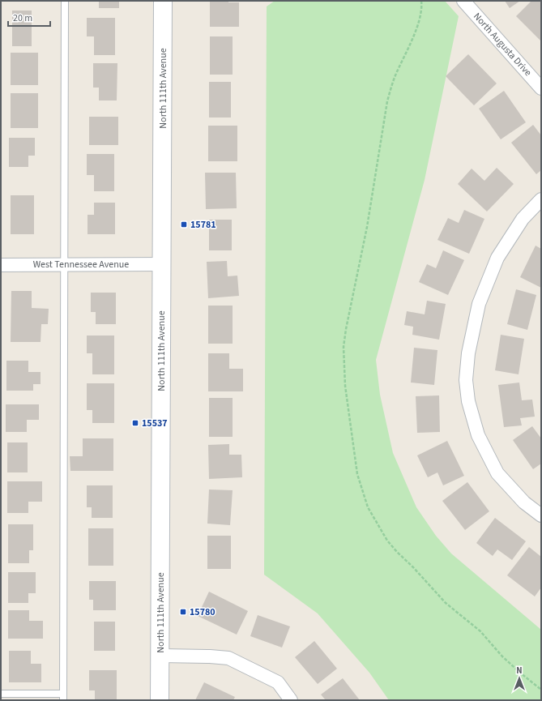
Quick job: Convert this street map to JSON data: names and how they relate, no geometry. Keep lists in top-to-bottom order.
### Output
{
  "streets": {
    "street": ["North Augusta Drive", "North 111th Avenue", "West Tennessee Avenue"]
  },
  "crossings": [
    ["North 111th Avenue", "West Tennessee Avenue"]
  ],
  "places": {
    "transit": ["15781", "15537", "15780"]
  },
  "scale_bar": "20 m",
  "north": "top"
}
